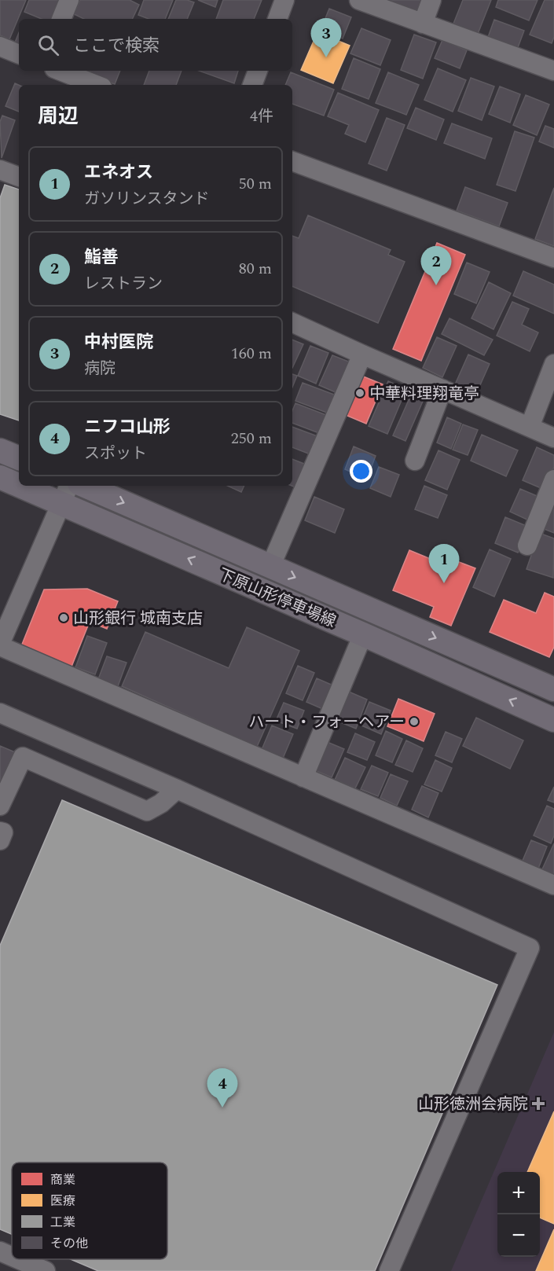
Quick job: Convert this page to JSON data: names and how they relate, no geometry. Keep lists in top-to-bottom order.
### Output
{
  "streets": {
    "main road": ["下原山形停車場線"]
  },
  "places": {
    "other": ["中華料理翔竜亭", "山形銀行 城南支店", "ハート・フォーヘアー"],
    "health": ["山形徳洲会病院"]
  },
  "legend": [
    "商業",
    "医療",
    "工業",
    "その他"
  ],
  "page": {
    "pins": [
      "3",
      "2",
      "1",
      "4"
    ],
    "search": "ここで検索",
    "heading": ["周辺", "4件"],
    "list": [
      {
        "mark": "1",
        "name": "エネオス",
        "note": "ガソリンスタンド",
        "value": "50 m"
      },
      {
        "mark": "2",
        "name": "鮨善",
        "note": "レストラン",
        "value": "80 m"
      },
      {
        "mark": "3",
        "name": "中村医院",
        "note": "病院",
        "value": "160 m"
      },
      {
        "mark": "4",
        "name": "ニフコ山形",
        "note": "スポット",
        "value": "250 m"
      }
    ],
    "map_buttons": ["+", "−"]
  }
}
